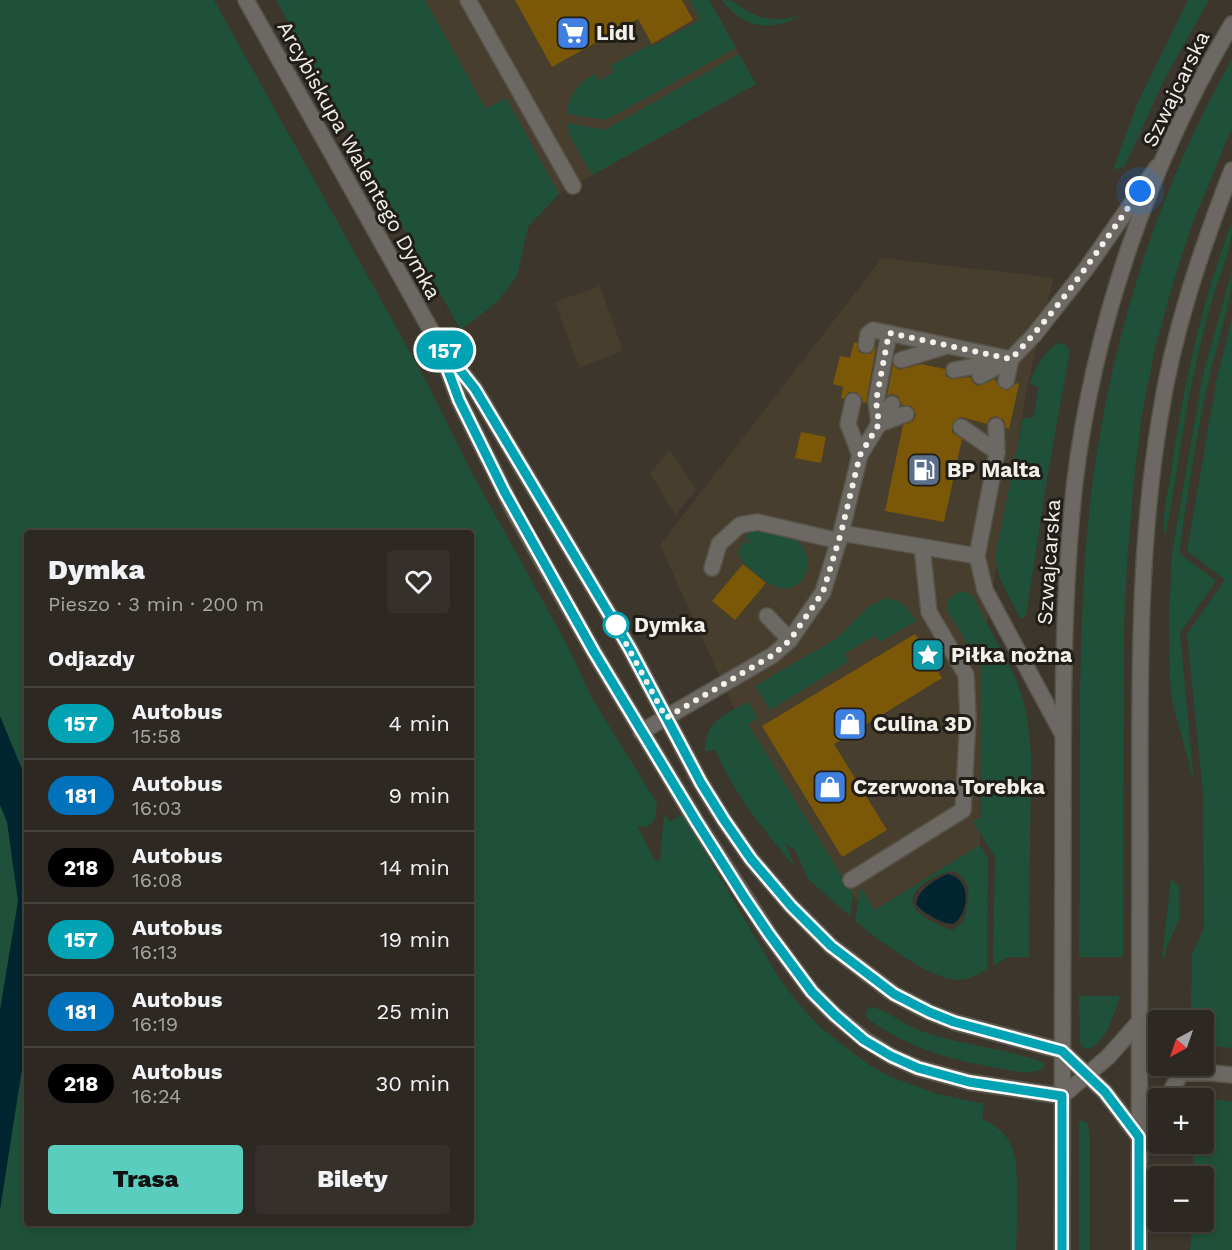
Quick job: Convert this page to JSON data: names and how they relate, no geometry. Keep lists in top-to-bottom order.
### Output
{
  "streets": {
    "street": ["Szwajcarska", "Arcybiskupa Walentego Dymka"]
  },
  "crossings": [
    ["Szwajcarska", "Arcybiskupa Walentego Dymka"]
  ],
  "places": {
    "supermarket": ["Lidl"],
    "fuel station": ["BP Malta"],
    "other": ["Dymka"],
    "place": ["Piłka nożna"],
    "shop": ["Culina 3D", "Czerwona Torebka"]
  },
  "lines": ["bus line 157"],
  "north": "bottom left",
  "page": {
    "on_map": "157",
    "heading": [
      ["Dymka", "Pieszo · 3 min · 200 m"],
      "Odjazdy"
    ],
    "list": [
      {
        "mark": "157",
        "name": "Autobus",
        "note": "15:58",
        "value": "4 min"
      },
      {
        "mark": "181",
        "name": "Autobus",
        "note": "16:03",
        "value": "9 min"
      },
      {
        "mark": "218",
        "name": "Autobus",
        "note": "16:08",
        "value": "14 min"
      },
      {
        "mark": "157",
        "name": "Autobus",
        "note": "16:13",
        "value": "19 min"
      },
      {
        "mark": "181",
        "name": "Autobus",
        "note": "16:19",
        "value": "25 min"
      },
      {
        "mark": "218",
        "name": "Autobus",
        "note": "16:24",
        "value": "30 min"
      }
    ],
    "map_buttons": ["+", "−"],
    "buttons": ["Trasa", "Bilety"]
  }
}
